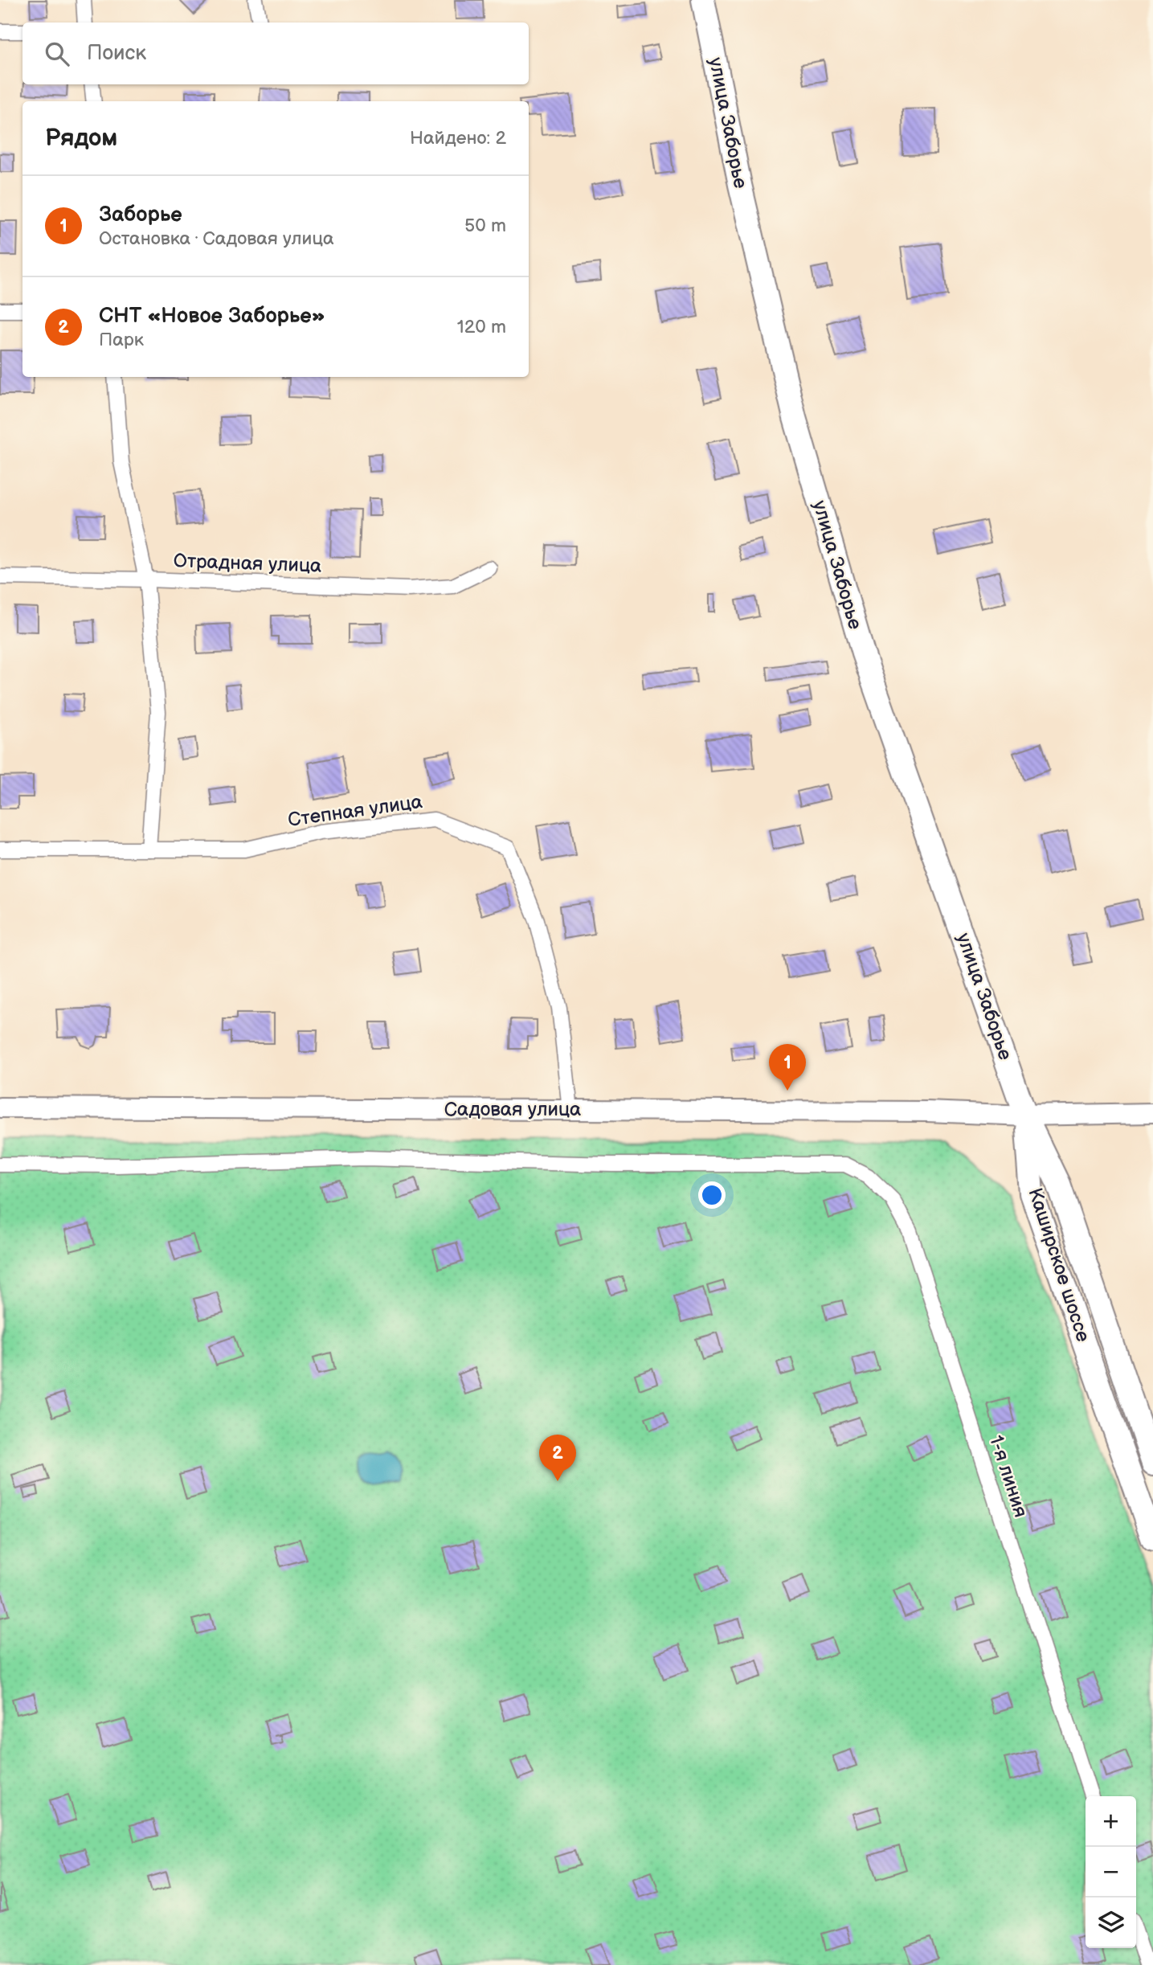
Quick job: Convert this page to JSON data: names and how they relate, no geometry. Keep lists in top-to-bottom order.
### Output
{
  "streets": {
    "main road": ["улица Заборье", "Садовая улица", "Каширское шоссе"],
    "street": ["Отрадная улица", "Степная улица", "1-я линия"]
  },
  "crossings": [
    ["улица Заборье", "Садовая улица"],
    ["улица Заборье", "Каширское шоссе"],
    ["Степная улица", "Садовая улица"],
    ["Садовая улица", "Каширское шоссе"]
  ],
  "page": {
    "search": "Поиск",
    "heading": ["Рядом", "Найдено: 2"],
    "list": [
      {
        "mark": "1",
        "name": "Заборье",
        "note": "Остановка · Садовая улица",
        "value": "50 m"
      },
      {
        "mark": "2",
        "name": "СНТ «Новое Заборье»",
        "note": "Парк",
        "value": "120 m"
      }
    ],
    "pins": ["1", "2"],
    "map_buttons": ["+", "−"]
  }
}
